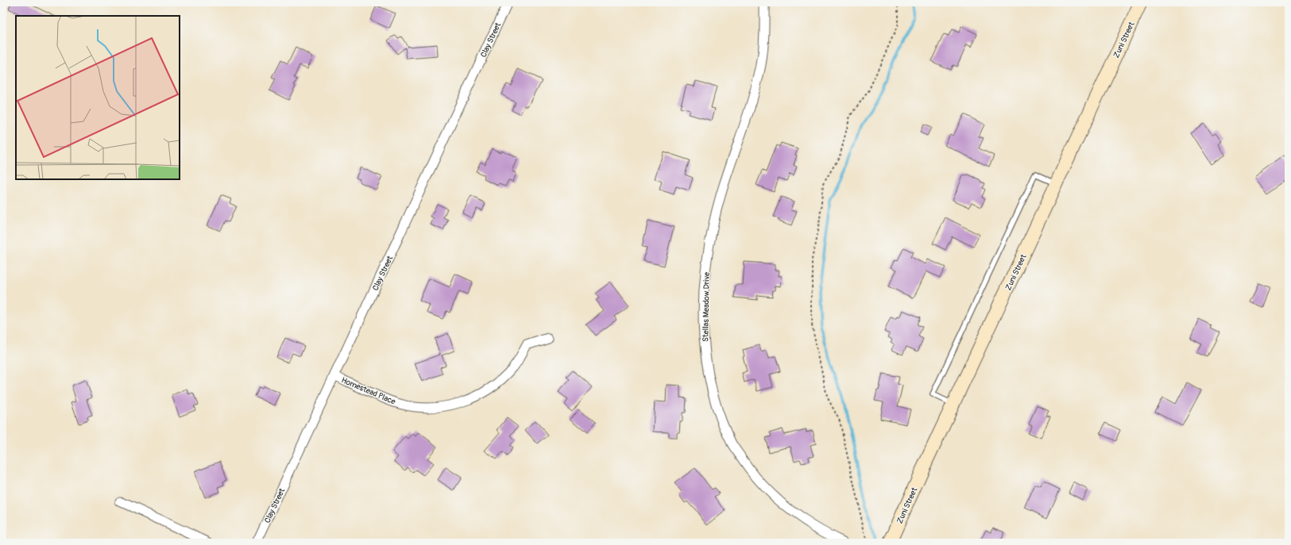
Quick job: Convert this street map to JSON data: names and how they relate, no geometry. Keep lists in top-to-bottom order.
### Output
{
  "streets": {
    "street": [
      "Clay Street",
      "Zuni Street",
      "Stellas Meadow Drive",
      "Homestead Place"
    ]
  },
  "crossings": [
    ["Clay Street", "Homestead Place"]
  ]
}
